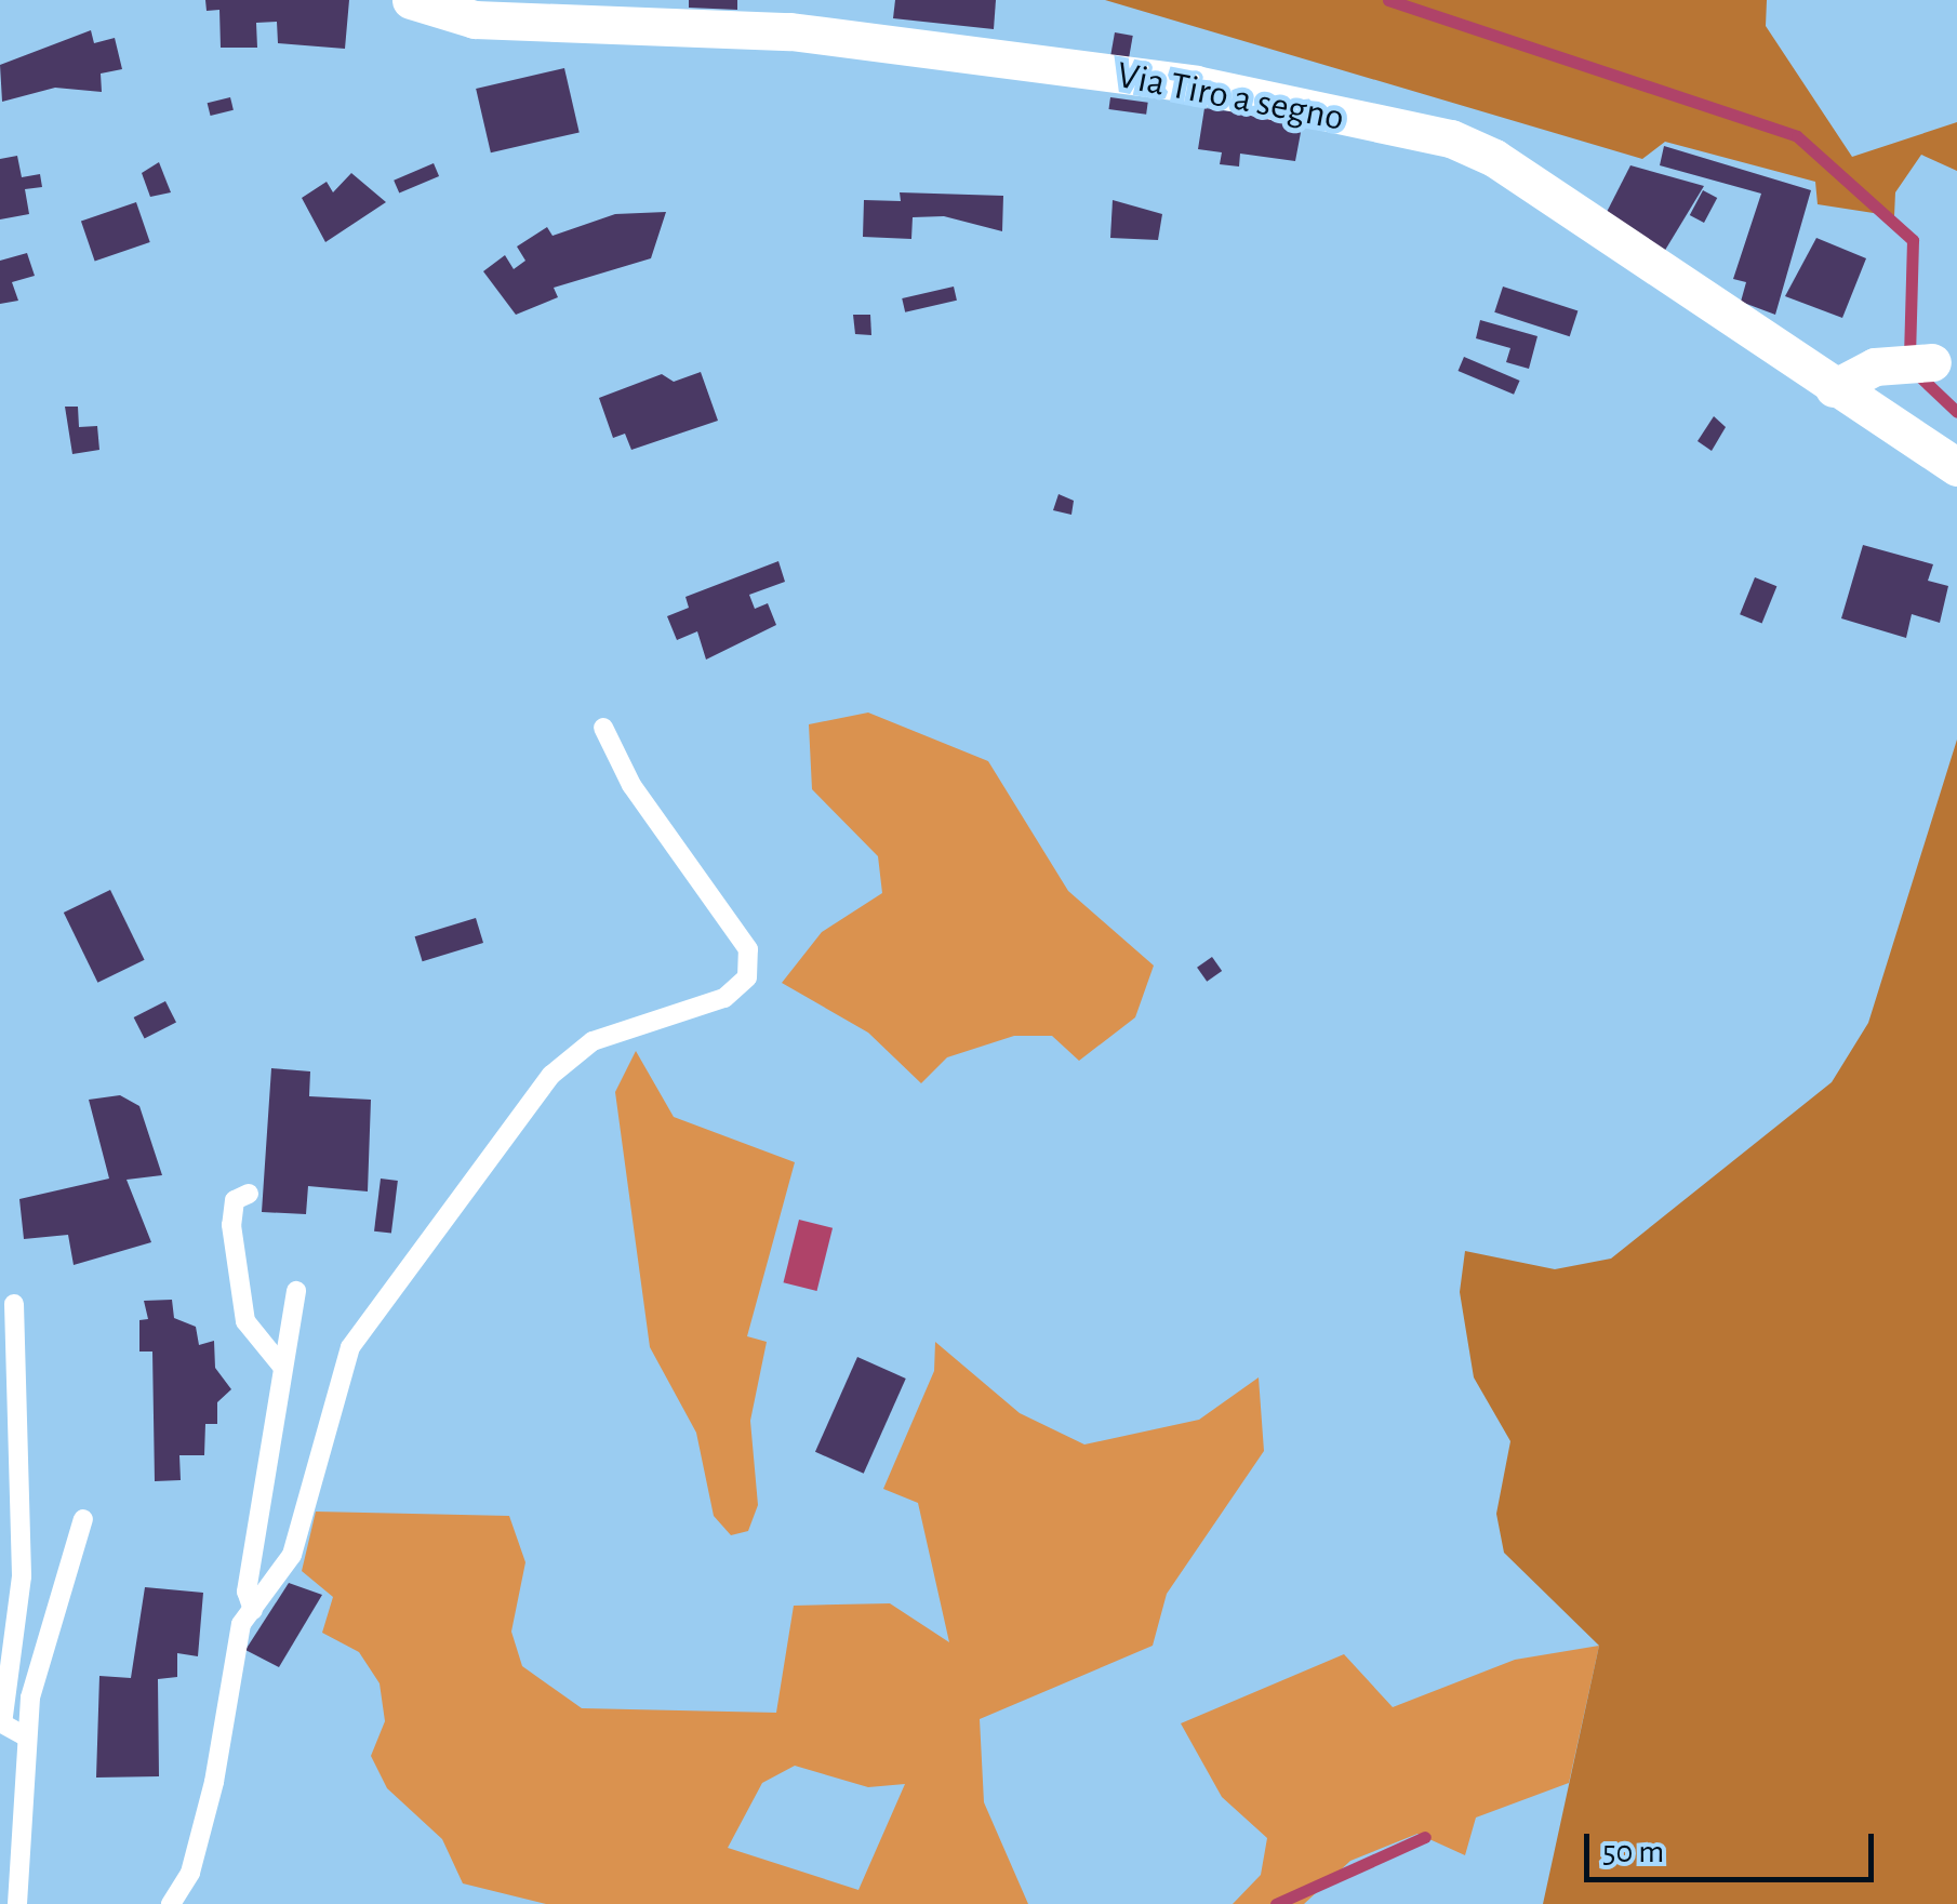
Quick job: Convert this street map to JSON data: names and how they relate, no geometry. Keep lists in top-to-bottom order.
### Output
{
  "streets": {
    "street": ["Via Tiro a segno"]
  },
  "scale_bar": "50 m"
}
